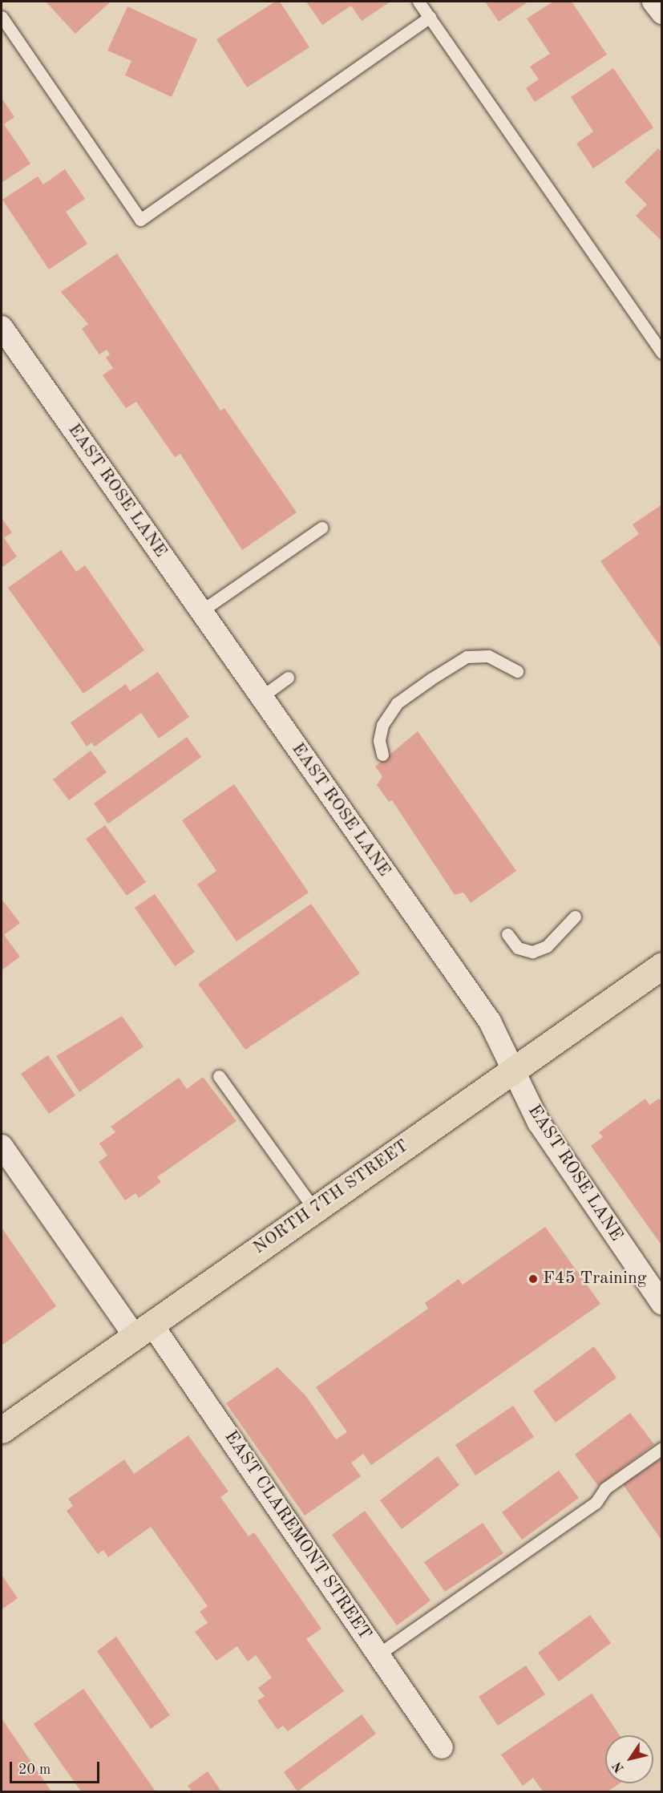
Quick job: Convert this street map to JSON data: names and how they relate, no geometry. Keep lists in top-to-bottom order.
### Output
{
  "streets": {
    "main road": ["NORTH 7TH STREET"],
    "street": ["EAST ROSE LANE", "EAST CLAREMONT STREET"]
  },
  "crossings": [
    ["EAST ROSE LANE", "NORTH 7TH STREET"],
    ["NORTH 7TH STREET", "EAST CLAREMONT STREET"]
  ],
  "places": ["F45 Training"],
  "scale_bar": "20 m",
  "north": "bottom left"
}
